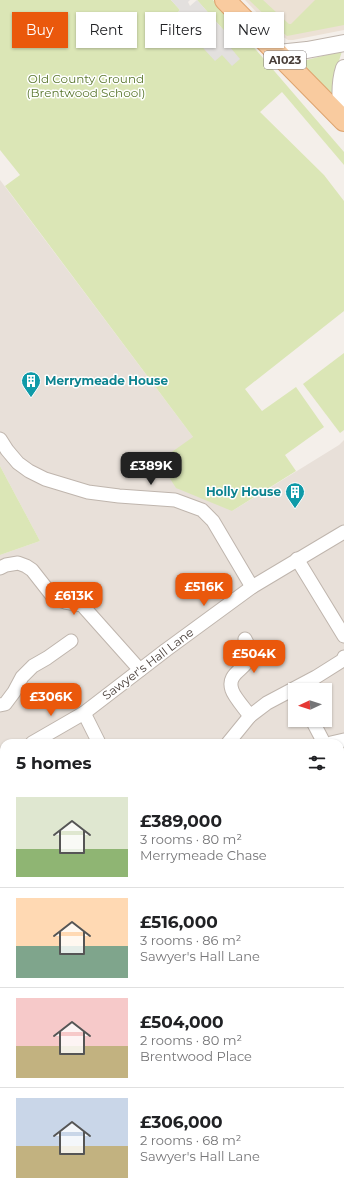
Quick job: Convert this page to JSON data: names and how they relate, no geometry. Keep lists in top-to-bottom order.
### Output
{
  "streets": {
    "main road": ["A1023"],
    "street": ["Sawyer's Hall Lane"]
  },
  "parks": ["Old County Ground (Brentwood School)"],
  "places": {
    "building": ["Merrymeade House", "Holly House"]
  },
  "north": "left",
  "page": {
    "chip": [
      "Buy",
      "Rent",
      "Filters",
      "New"
    ],
    "price": [
      "£389K",
      "£516K",
      "£613K",
      "£504K",
      "£306K"
    ],
    "heading": "5 homes",
    "list": [
      {
        "name": "£389,000",
        "note": "3 rooms · 80 m² · Merrymeade Chase"
      },
      {
        "name": "£516,000",
        "note": "3 rooms · 86 m² · Sawyer's Hall Lane"
      },
      {
        "name": "£504,000",
        "note": "2 rooms · 80 m² · Brentwood Place"
      },
      {
        "name": "£306,000",
        "note": "2 rooms · 68 m² · Sawyer's Hall Lane"
      }
    ]
  }
}
